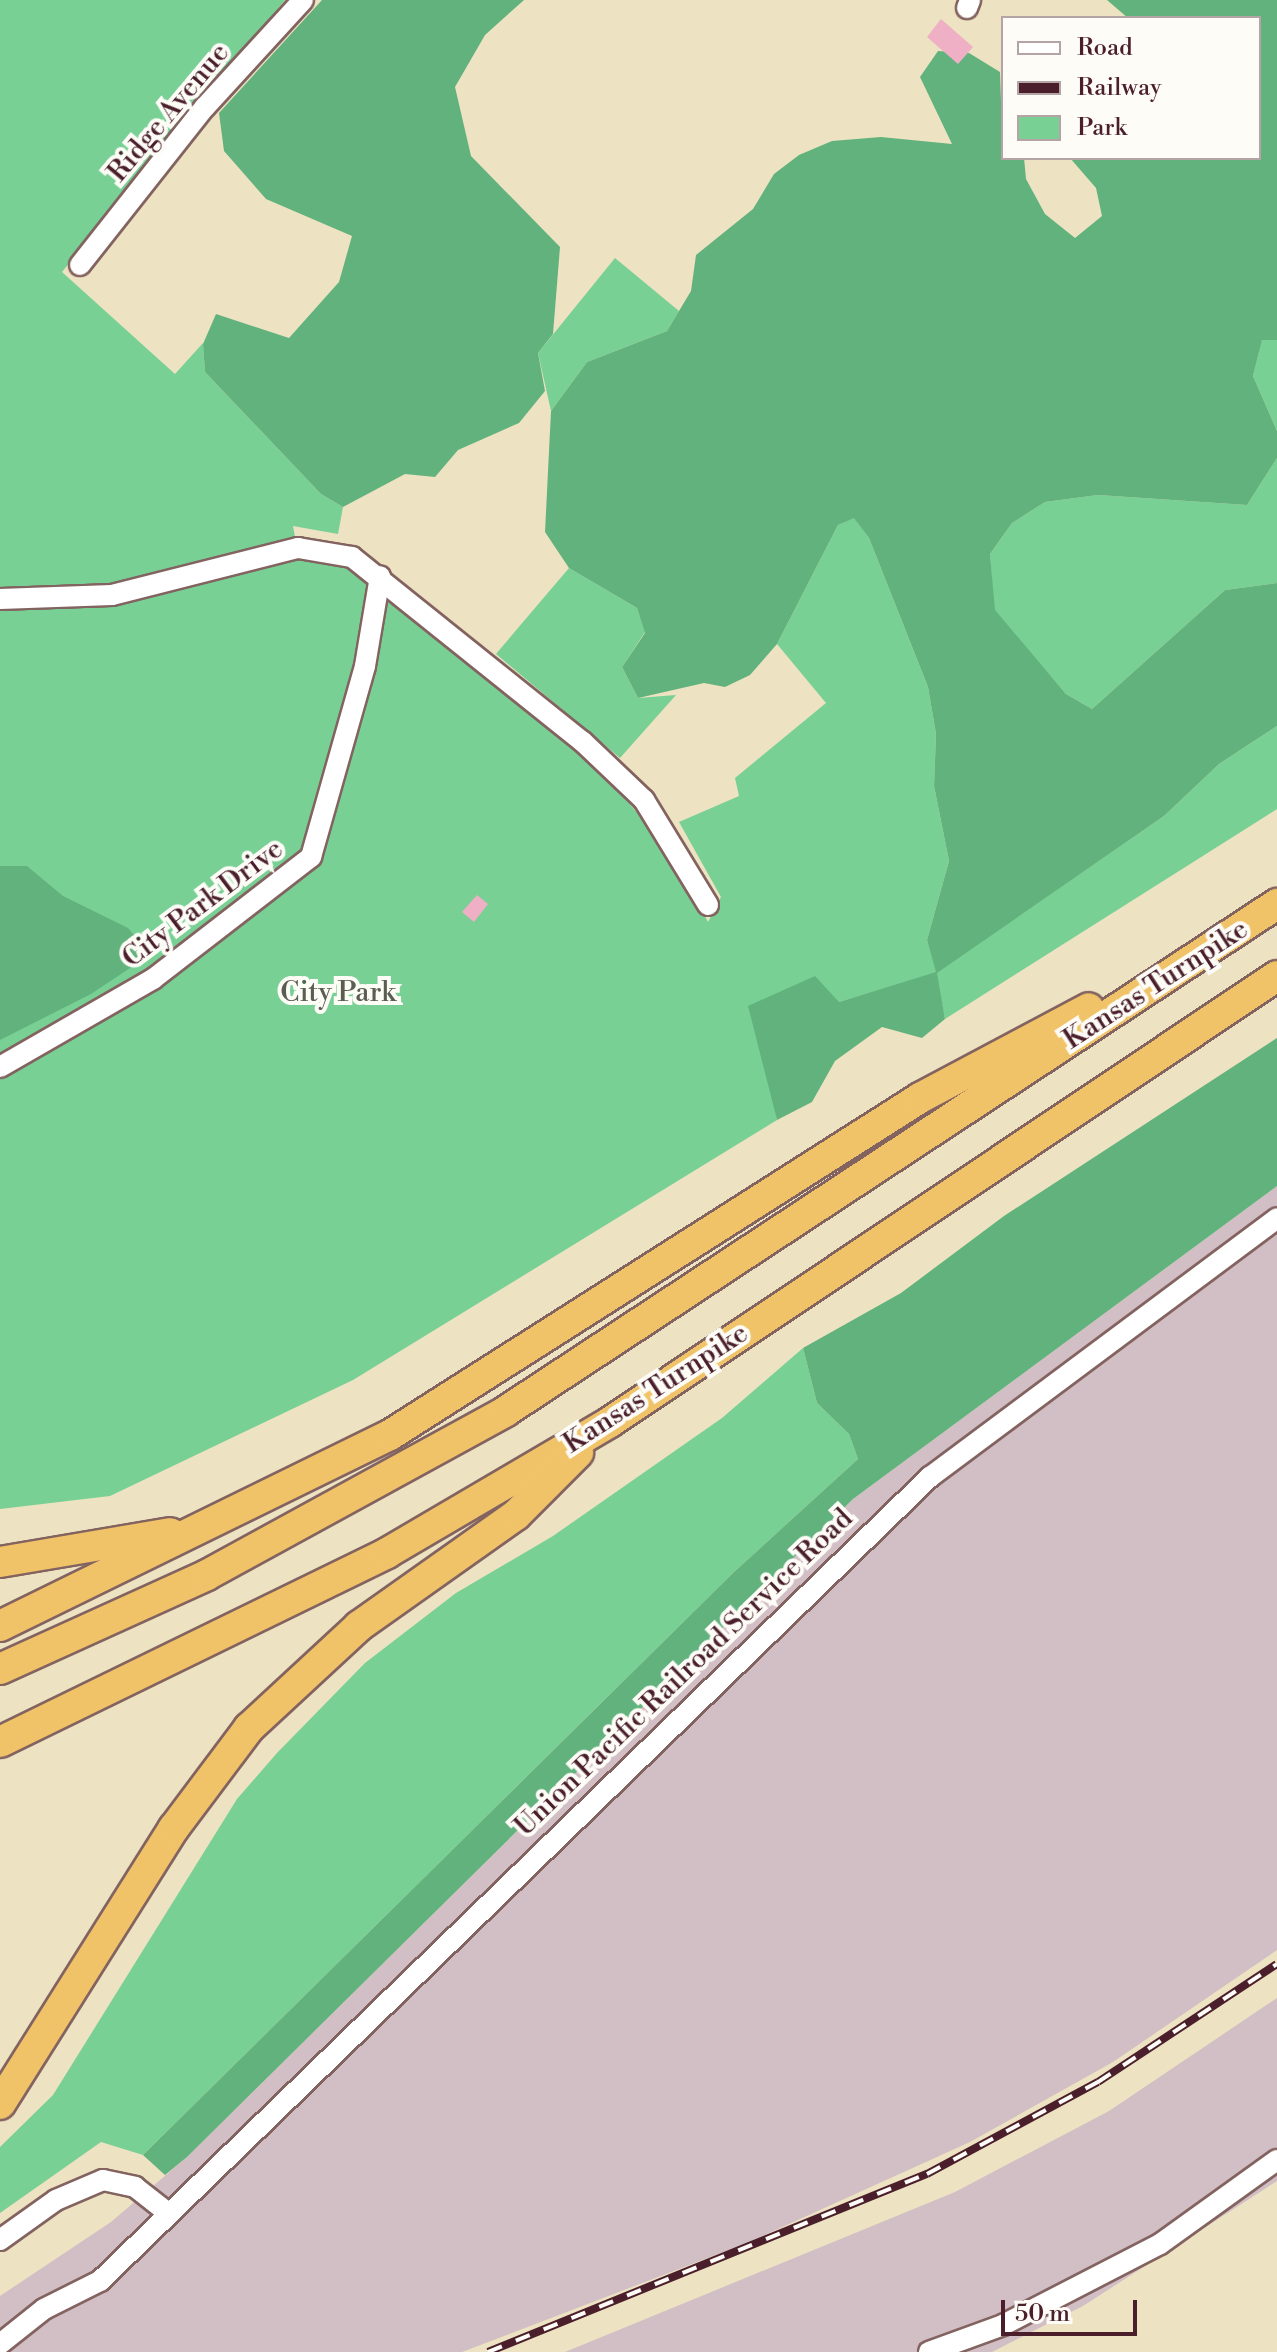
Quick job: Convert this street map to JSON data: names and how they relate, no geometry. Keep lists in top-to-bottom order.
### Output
{
  "streets": {
    "highway": ["Kansas Turnpike"],
    "street": ["Ridge Avenue", "City Park Drive", "Union Pacific Railroad Service Road"]
  },
  "parks": ["City Park"],
  "legend": ["Road", "Railway", "Park"],
  "scale_bar": "50 m"
}
